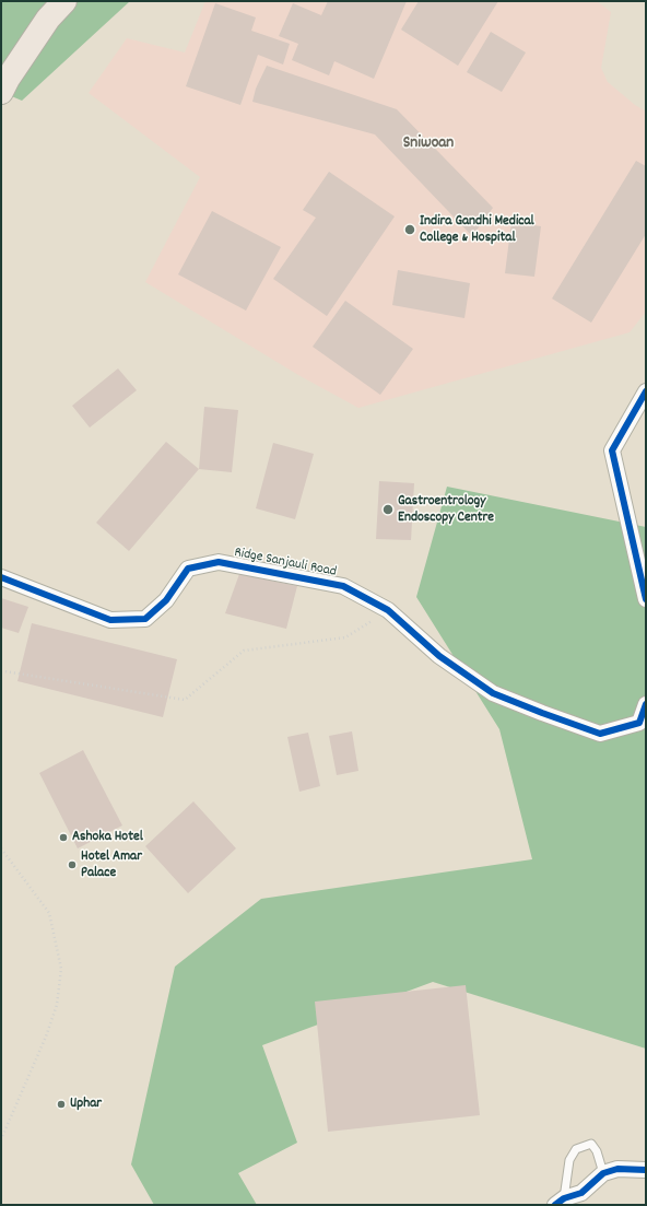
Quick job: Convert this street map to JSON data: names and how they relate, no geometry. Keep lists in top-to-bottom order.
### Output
{
  "streets": {
    "street": ["Ridge Sanjauli Road"]
  },
  "districts": ["Sniwoan"],
  "places": [
    "Indira Gandhi Medical College & Hospital",
    "Gastroentrology Endoscopy Centre",
    "Ashoka Hotel",
    "Hotel Amar Palace",
    "Uphar"
  ]
}
